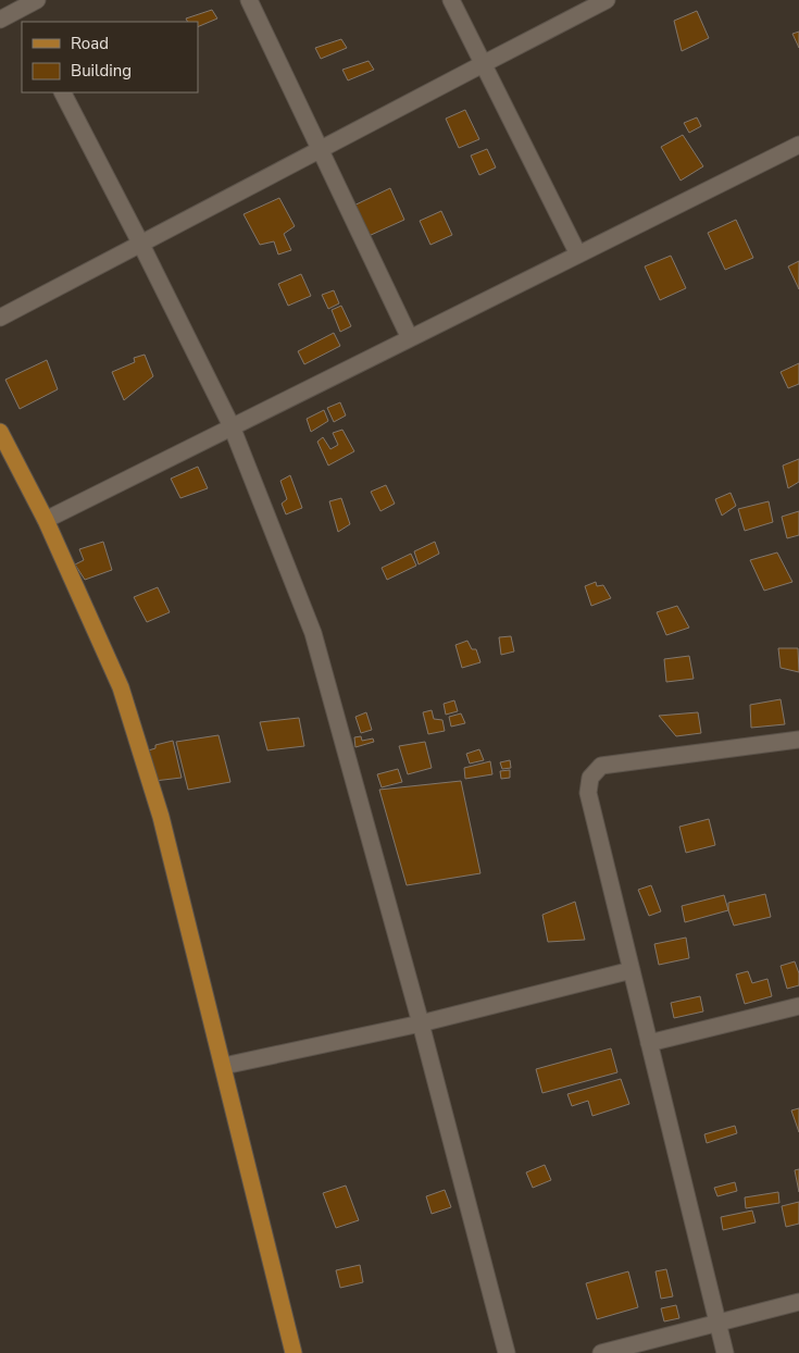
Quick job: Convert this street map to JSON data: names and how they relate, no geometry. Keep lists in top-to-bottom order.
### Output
{
  "legend": ["Road", "Building"]
}
